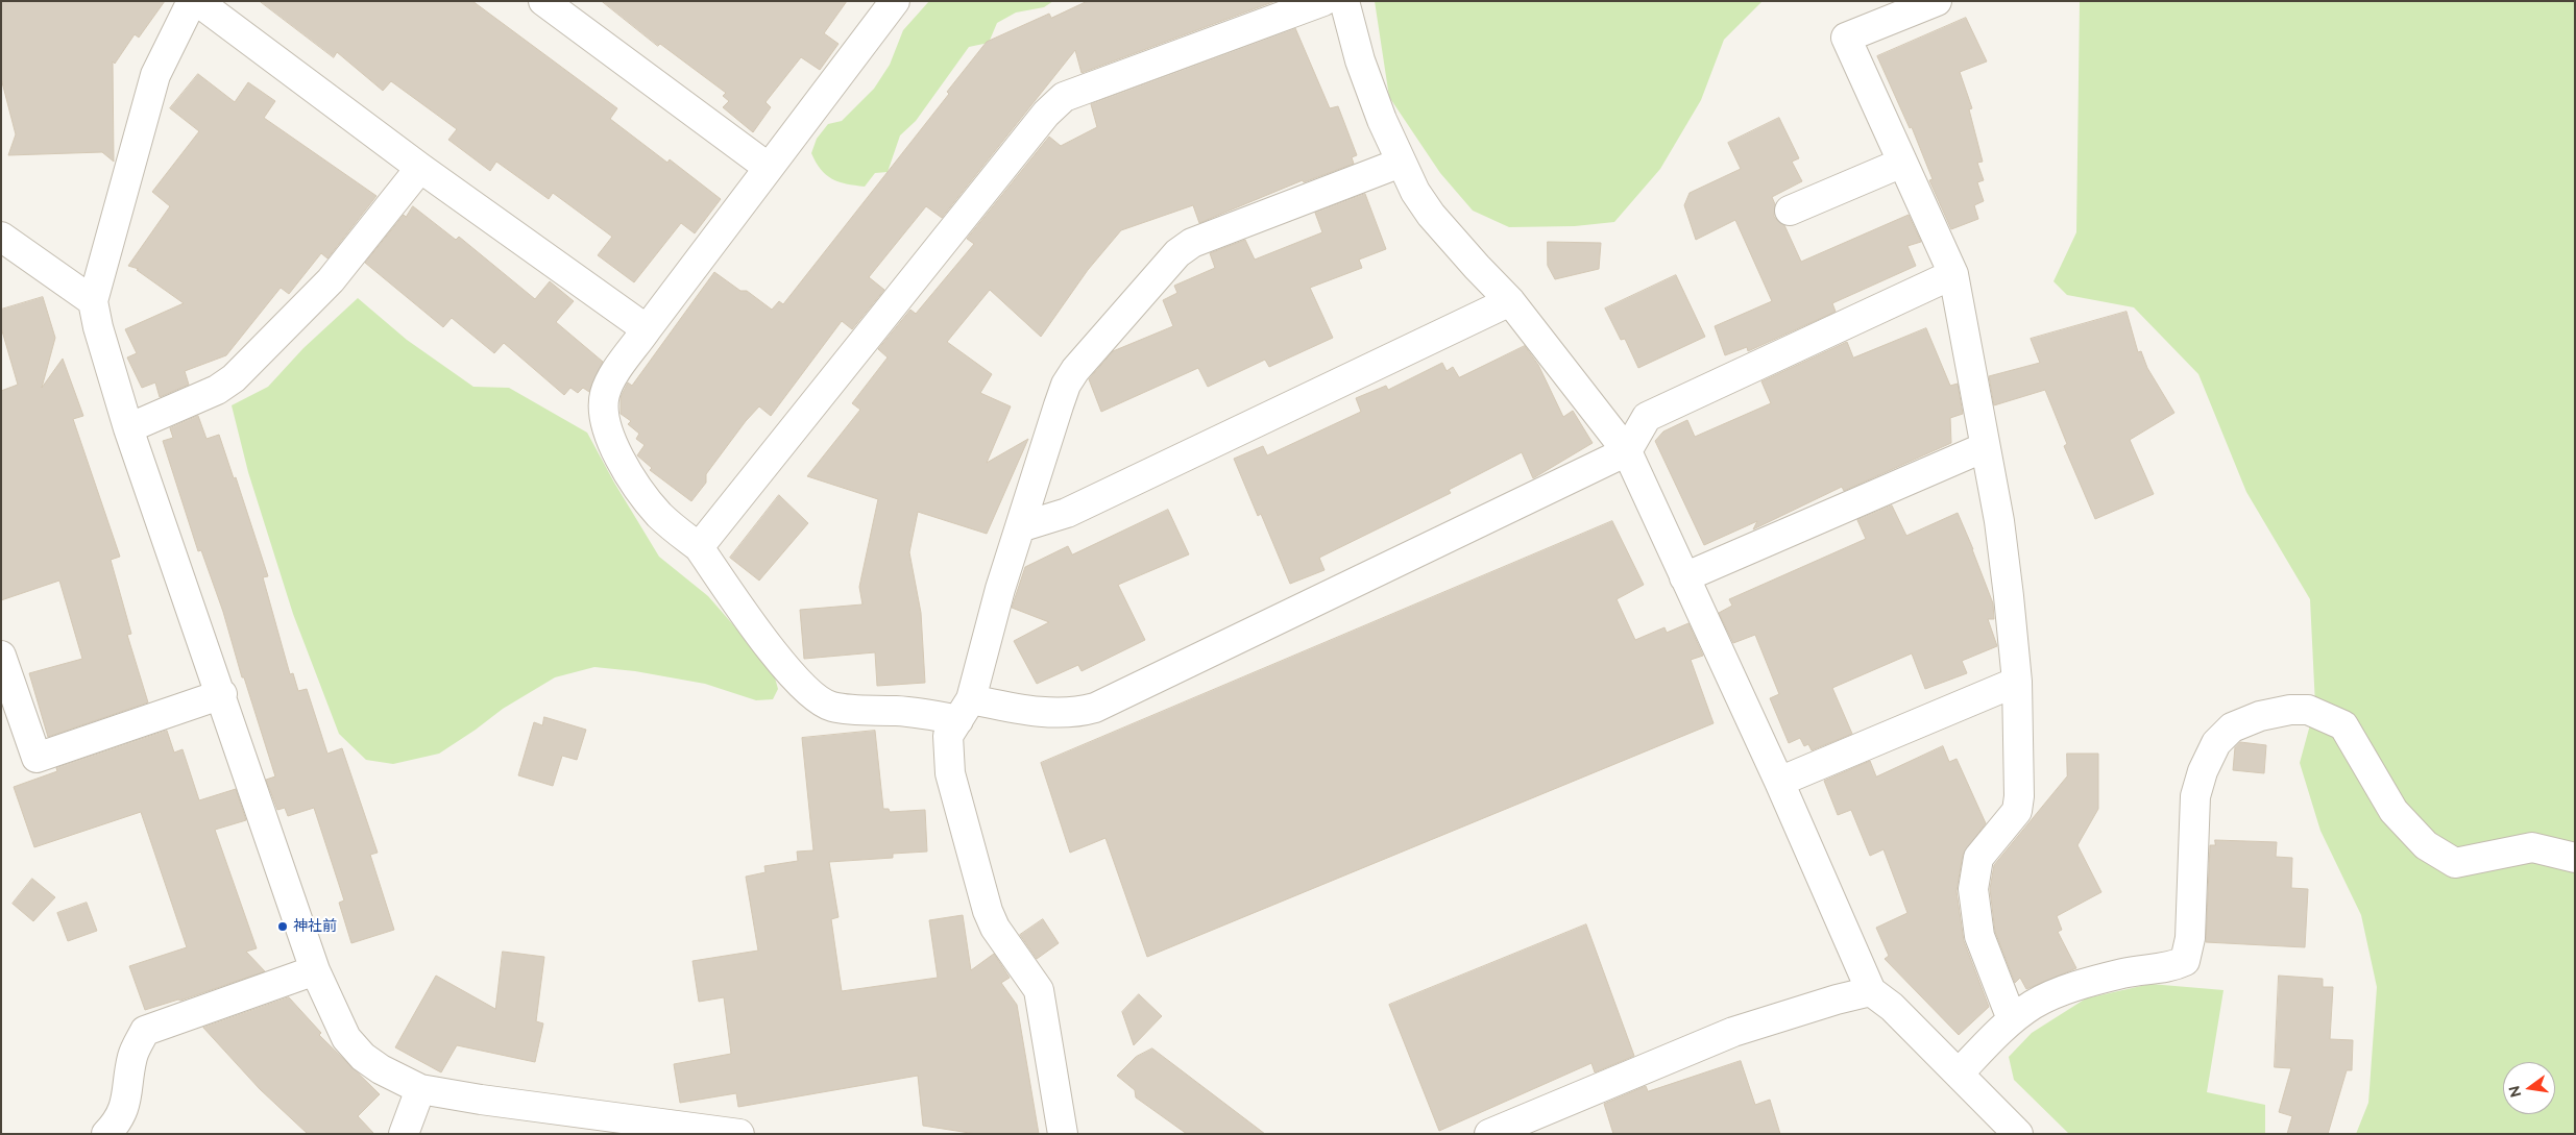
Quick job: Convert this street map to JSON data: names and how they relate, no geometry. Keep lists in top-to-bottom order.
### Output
{
  "places": ["神社前"],
  "north": "left"
}
